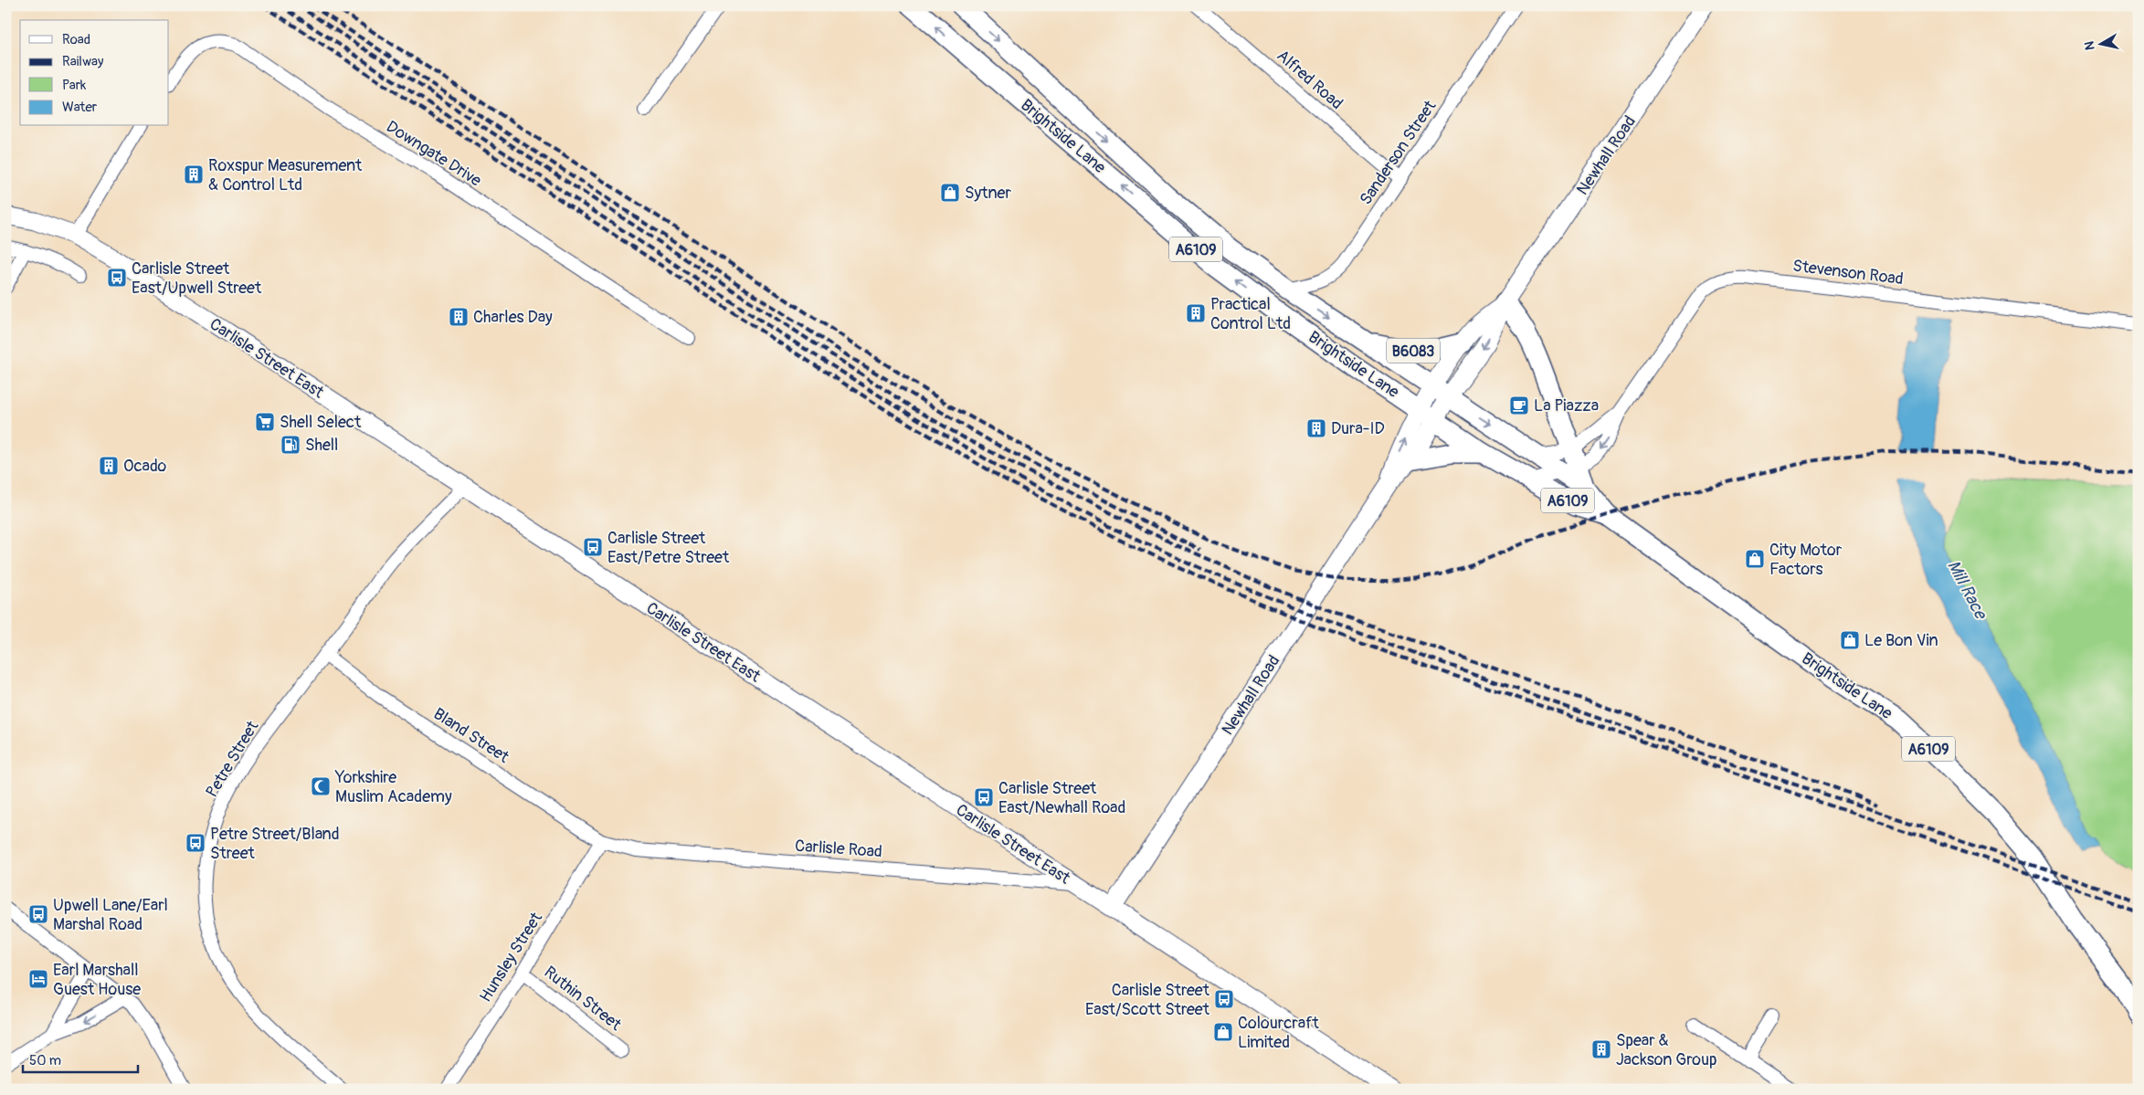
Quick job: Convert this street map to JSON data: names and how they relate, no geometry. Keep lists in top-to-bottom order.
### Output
{
  "streets": {
    "main road": [
      "Brightside Lane",
      "Newhall Road",
      "A6109",
      "B6083",
      "Carlisle Street East"
    ],
    "street": [
      "Alfred Road",
      "Sanderson Street",
      "Downgate Drive",
      "Stevenson Road",
      "Bland Street",
      "Petre Street",
      "Carlisle Road",
      "Hunsley Street",
      "Ruthin Street"
    ]
  },
  "crossings": [
    ["Alfred Road", "Sanderson Street"],
    ["Brightside Lane", "Sanderson Street"],
    ["Brightside Lane", "Newhall Road"],
    ["Brightside Lane", "A6109"],
    ["Brightside Lane", "Stevenson Road"],
    ["Brightside Lane", "B6083"],
    ["Newhall Road", "B6083"],
    ["Newhall Road", "Carlisle Street East"],
    ["Carlisle Street East", "Petre Street"],
    ["Carlisle Street East", "Carlisle Road"],
    ["Bland Street", "Petre Street"],
    ["Bland Street", "Carlisle Road"],
    ["Bland Street", "Hunsley Street"],
    ["Carlisle Road", "Hunsley Street"],
    ["Hunsley Street", "Ruthin Street"]
  ],
  "water": ["Mill Race"],
  "places": {
    "building": [
      "Roxspur Measurement & Control Ltd",
      "Practical Control Ltd",
      "Charles Day",
      "Dura-ID",
      "Ocado",
      "Spear & Jackson Group"
    ],
    "shop": [
      "Sytner",
      "City Motor Factors",
      "Le Bon Vin",
      "Colourcraft Limited"
    ],
    "bus stop": [
      "Carlisle Street East/Upwell Street",
      "Carlisle Street East/Petre Street",
      "Carlisle Street East/Newhall Road",
      "Petre Street/Bland Street",
      "Upwell Lane/Earl Marshal Road",
      "Carlisle Street East/Scott Street"
    ],
    "cafe": ["La Piazza"],
    "supermarket": ["Shell Select"],
    "fuel station": ["Shell"],
    "mosque": ["Yorkshire Muslim Academy"],
    "hotel": ["Earl Marshall Guest House"]
  },
  "legend": [
    "Road",
    "Railway",
    "Park",
    "Water"
  ],
  "scale_bar": "50 m",
  "north": "left"
}
